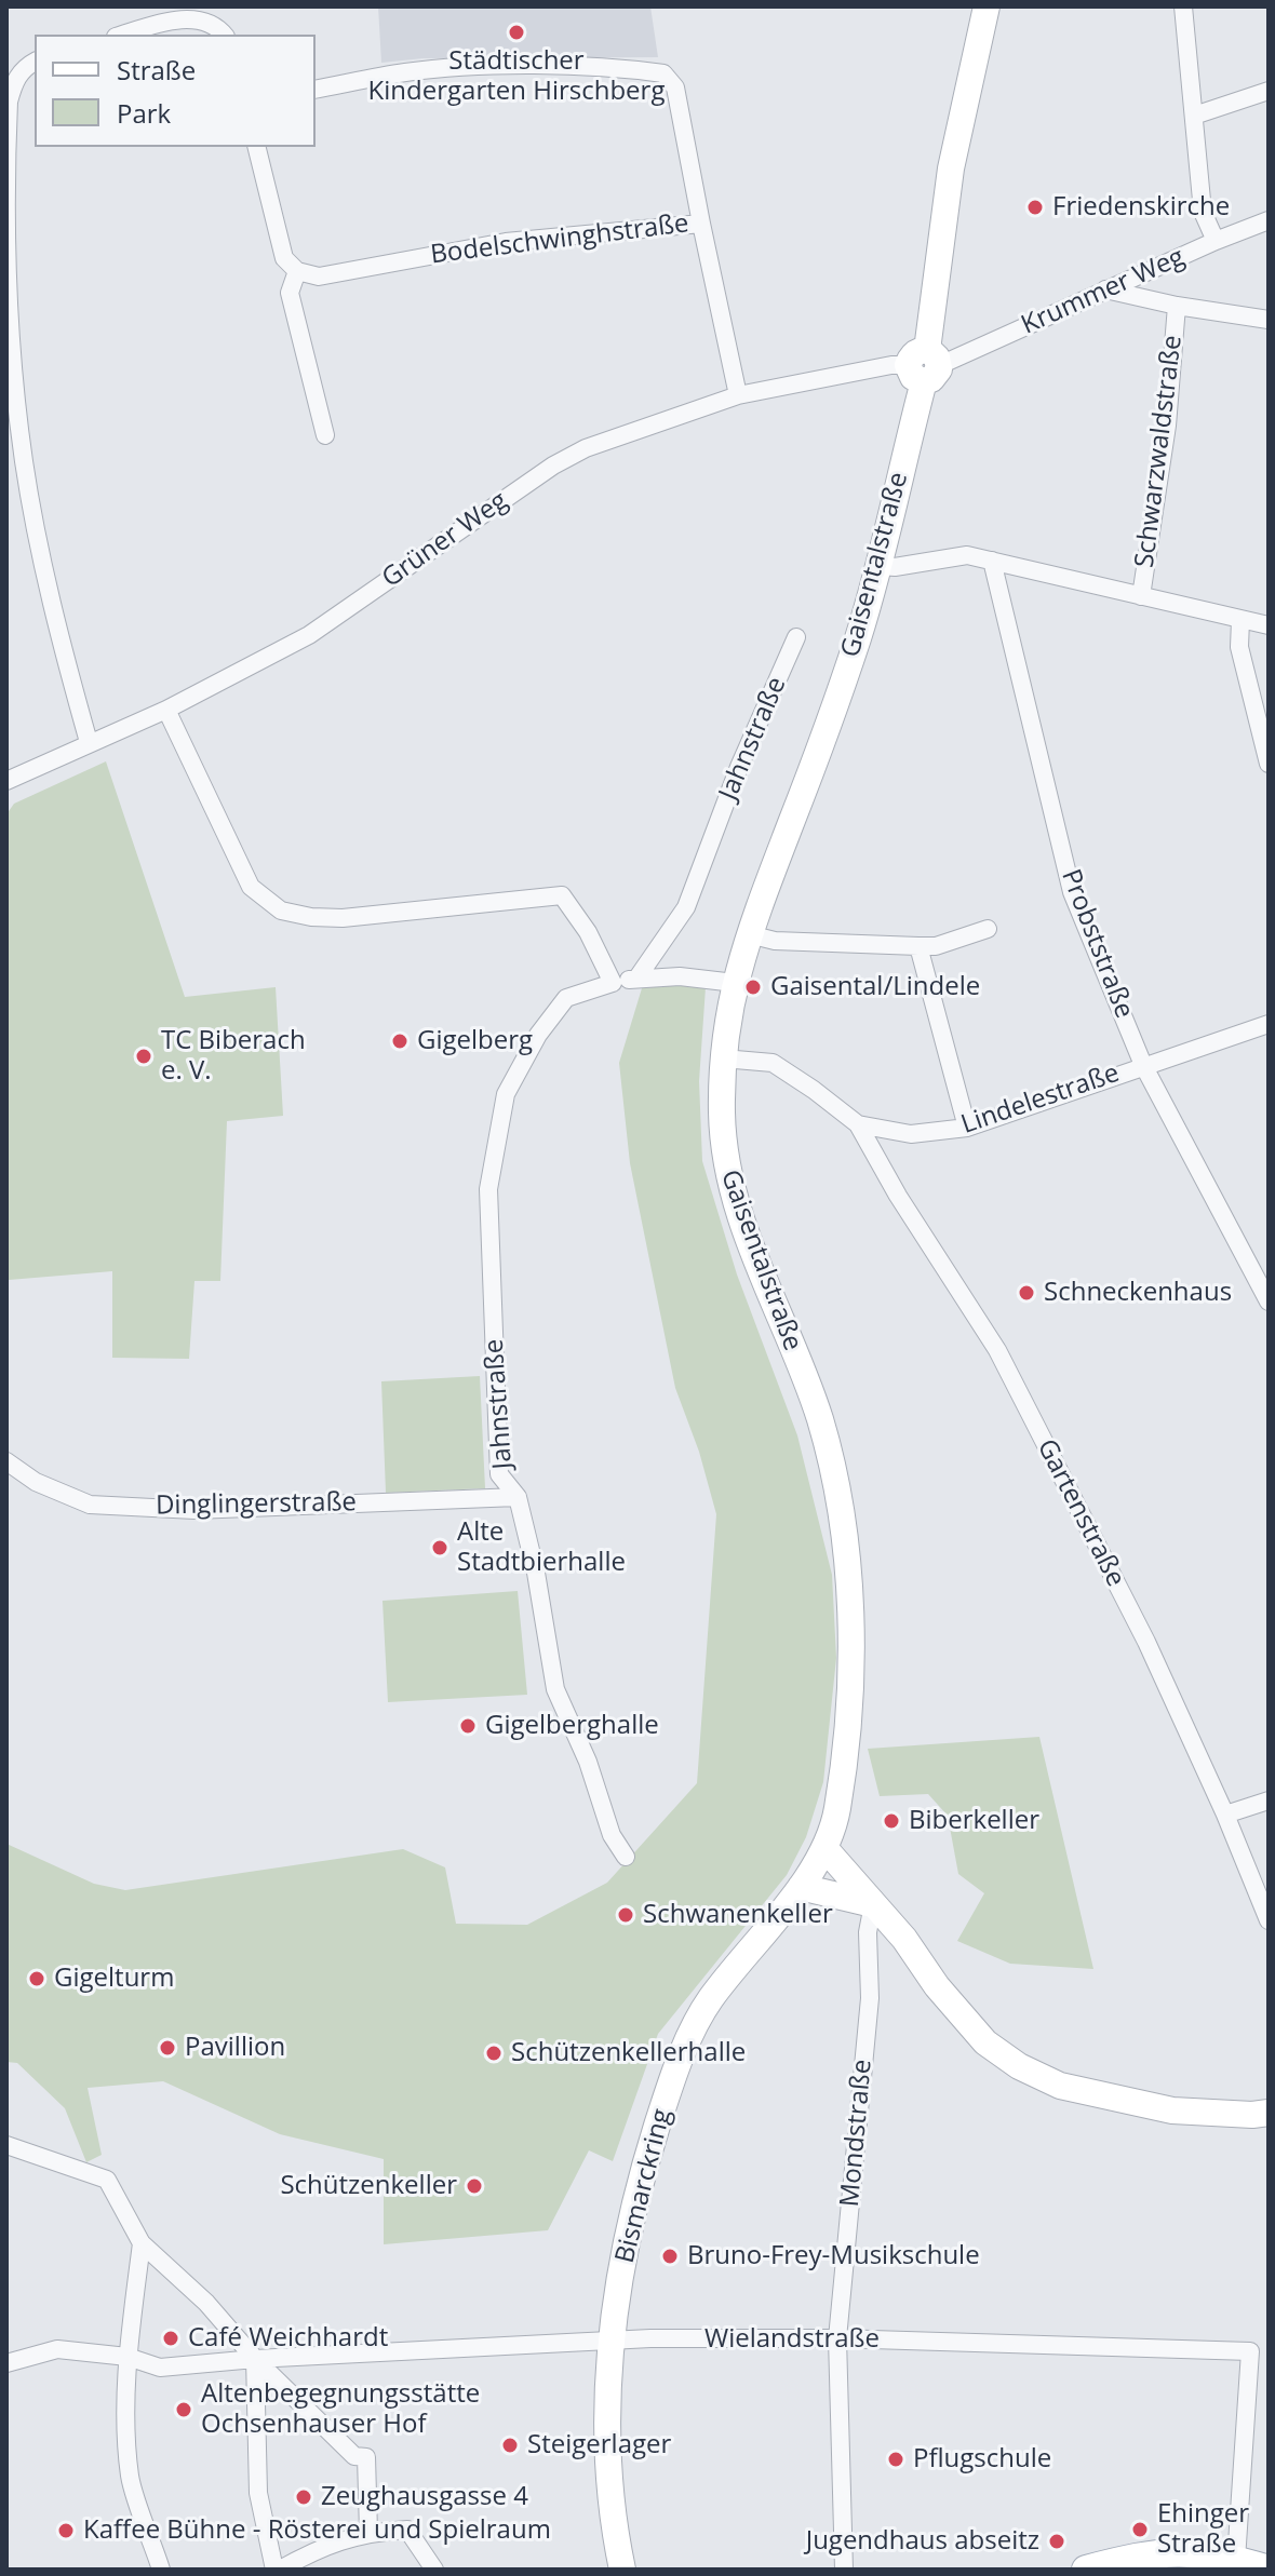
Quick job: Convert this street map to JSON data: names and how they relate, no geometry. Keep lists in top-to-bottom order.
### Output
{
  "streets": {
    "main road": ["Gaisentalstraße", "Bismarckring"],
    "street": [
      "Bodelschwinghstraße",
      "Krummer Weg",
      "Schwarzwaldstraße",
      "Grüner Weg",
      "Jahnstraße",
      "Probststraße",
      "Lindelestraße",
      "Dinglingerstraße",
      "Gartenstraße",
      "Mondstraße",
      "Wielandstraße"
    ]
  },
  "crossings": [
    ["Bodelschwinghstraße", "Grüner Weg"],
    ["Krummer Weg", "Grüner Weg"],
    ["Krummer Weg", "Gaisentalstraße"],
    ["Schwarzwaldstraße", "Gaisentalstraße"],
    ["Schwarzwaldstraße", "Probststraße"],
    ["Grüner Weg", "Gaisentalstraße"],
    ["Gaisentalstraße", "Jahnstraße"],
    ["Gaisentalstraße", "Lindelestraße"],
    ["Gaisentalstraße", "Bismarckring"],
    ["Jahnstraße", "Dinglingerstraße"],
    ["Probststraße", "Lindelestraße"],
    ["Lindelestraße", "Gartenstraße"],
    ["Mondstraße", "Wielandstraße"],
    ["Bismarckring", "Wielandstraße"]
  ],
  "places": [
    "Städtischer Kindergarten Hirschberg",
    "Friedenskirche",
    "Gaisental/Lindele",
    "Gigelberg",
    "TC Biberach e. V.",
    "Schneckenhaus",
    "Alte Stadtbierhalle",
    "Gigelberghalle",
    "Biberkeller",
    "Schwanenkeller",
    "Gigelturm",
    "Pavillion",
    "Schützenkellerhalle",
    "Schützenkeller",
    "Bruno-Frey-Musikschule",
    "Café Weichhardt",
    "Altenbegegnungsstätte Ochsenhauser Hof",
    "Steigerlager",
    "Pflugschule",
    "Zeughausgasse 4",
    "Ehinger Straße",
    "Kaffee Bühne - Rösterei und Spielraum",
    "Jugendhaus abseitz"
  ],
  "legend": ["Straße", "Park"]
}
